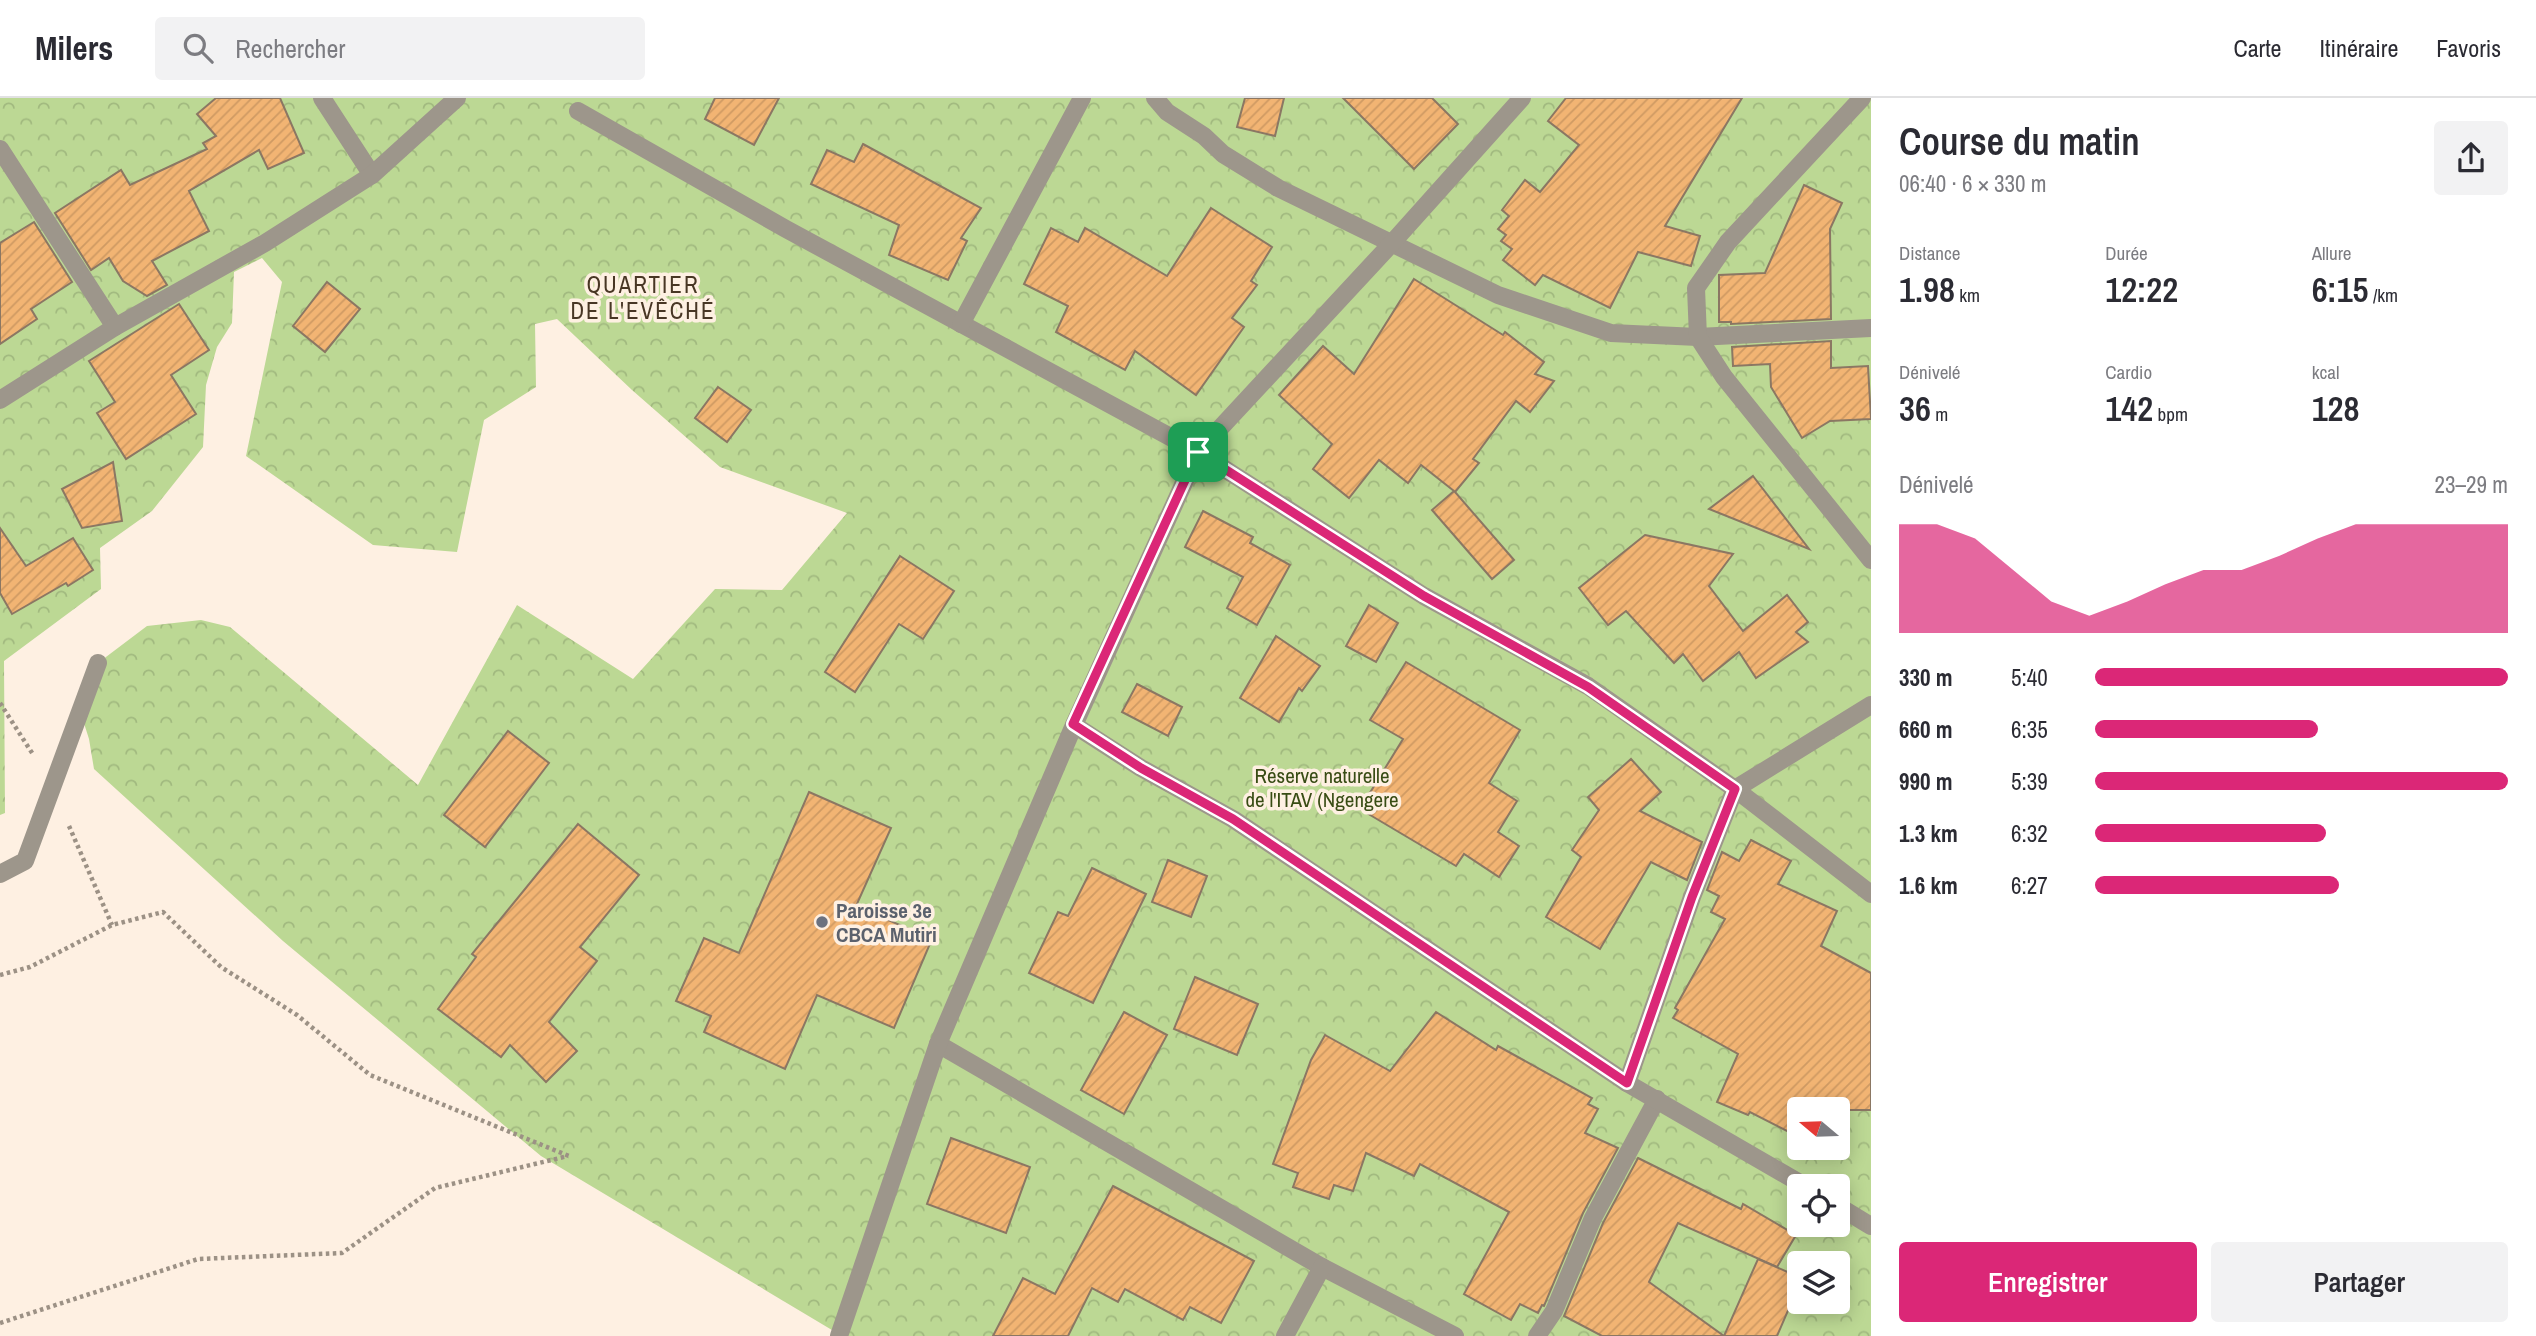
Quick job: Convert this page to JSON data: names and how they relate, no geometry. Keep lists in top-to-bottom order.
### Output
{
  "districts": ["QUARTIER DE L'EVÊCHÉ"],
  "parks": ["Réserve naturelle de l'ITAV (Ngengere"],
  "places": ["Paroisse 3e CBCA Mutiri"],
  "north": "left",
  "page": {
    "header": "Milers",
    "search": "Rechercher",
    "nav": ["Carte", "Itinéraire", "Favoris"],
    "heading": ["Course du matin", "06:40 · 6 × 330 m"],
    "stats": [
      ["Distance", "1.98 km"],
      ["Durée", "12:22"],
      ["Allure", "6:15 /km"],
      ["Dénivelé", "36 m"],
      ["Cardio", "142 bpm"],
      ["kcal", "128"]
    ],
    "chart": ["Dénivelé", "23–29 m"],
    "list": [
      {
        "name": "330 m",
        "note": "5:40"
      },
      {
        "name": "660 m",
        "note": "6:35"
      },
      {
        "name": "990 m",
        "note": "5:39"
      },
      {
        "name": "1.3 km",
        "note": "6:32"
      },
      {
        "name": "1.6 km",
        "note": "6:27"
      }
    ],
    "buttons": ["Enregistrer", "Partager"]
  }
}
